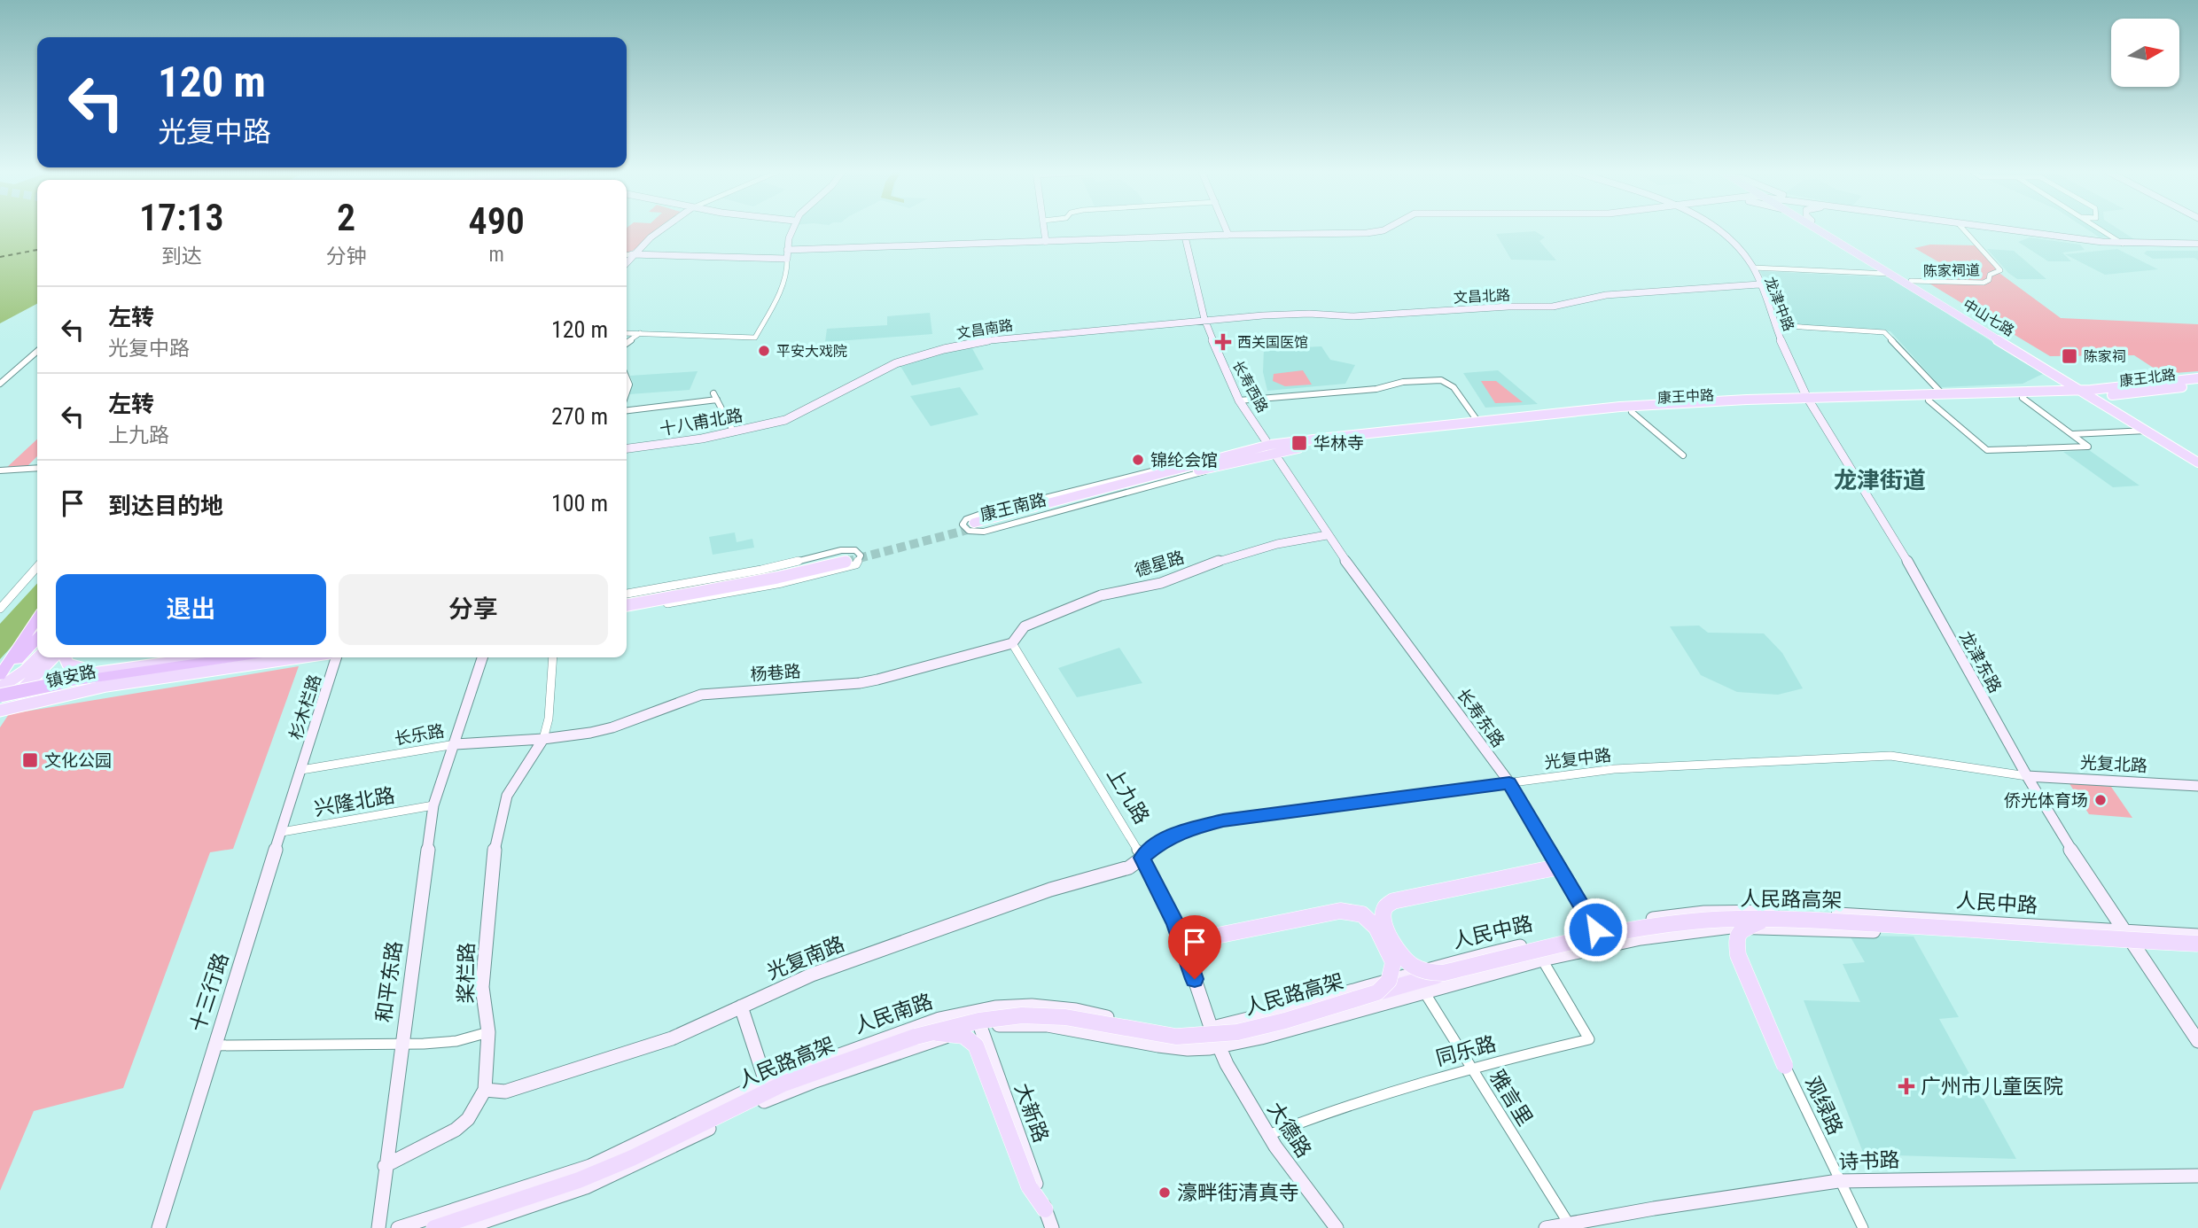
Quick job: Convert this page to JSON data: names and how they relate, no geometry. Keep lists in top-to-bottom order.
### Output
{
  "streets": {
    "main road": [
      "中山七路",
      "康王北路",
      "康王中路",
      "康王南路",
      "镇安路",
      "人民路高架"
    ],
    "street": [
      "陈家祠道",
      "文昌北路",
      "龙津中路",
      "文昌南路",
      "长寿西路",
      "十八甫北路",
      "德星路",
      "龙津东路",
      "杨巷路",
      "杉木栏路",
      "长寿东路",
      "长乐路",
      "光复中路",
      "光复北路",
      "上九路",
      "兴隆北路",
      "人民中路",
      "光复南路",
      "桨栏路",
      "和平东路",
      "十三行路",
      "人民南路",
      "同乐路",
      "雅言里",
      "观绿路",
      "大新路",
      "大德路",
      "诗书路"
    ]
  },
  "crossings": [
    ["陈家祠道", "中山七路"],
    ["文昌北路", "龙津中路"],
    ["文昌北路", "文昌南路"],
    ["文昌北路", "长寿西路"],
    ["龙津中路", "康王中路"],
    ["龙津中路", "龙津东路"],
    ["中山七路", "康王北路"],
    ["中山七路", "康王中路"],
    ["文昌南路", "长寿西路"],
    ["文昌南路", "十八甫北路"],
    ["康王北路", "康王中路"],
    ["长寿西路", "康王中路"],
    ["长寿西路", "康王南路"],
    ["长寿西路", "德星路"],
    ["长寿西路", "长寿东路"],
    ["康王中路", "康王南路"],
    ["康王中路", "龙津东路"],
    ["德星路", "杨巷路"],
    ["德星路", "长寿东路"],
    ["德星路", "上九路"],
    ["龙津东路", "光复中路"],
    ["龙津东路", "光复北路"],
    ["龙津东路", "人民中路"],
    ["杨巷路", "长乐路"],
    ["杨巷路", "上九路"],
    ["杨巷路", "桨栏路"],
    ["杉木栏路", "长乐路"],
    ["杉木栏路", "十三行路"],
    ["长寿东路", "光复中路"],
    ["长寿东路", "人民中路"],
    ["长乐路", "桨栏路"],
    ["长乐路", "和平东路"],
    ["长乐路", "十三行路"],
    ["光复中路", "光复北路"],
    ["光复中路", "上九路"],
    ["光复中路", "光复南路"],
    ["上九路", "人民中路"],
    ["上九路", "光复南路"],
    ["上九路", "人民南路"],
    ["上九路", "大德路"],
    ["兴隆北路", "和平东路"],
    ["兴隆北路", "十三行路"],
    ["人民中路", "人民南路"],
    ["人民中路", "同乐路"],
    ["人民中路", "雅言里"],
    ["人民中路", "大德路"],
    ["光复南路", "桨栏路"],
    ["桨栏路", "和平东路"],
    ["人民南路", "大新路"],
    ["同乐路", "雅言里"],
    ["同乐路", "大德路"],
    ["雅言里", "诗书路"],
    ["观绿路", "诗书路"]
  ],
  "districts": ["龙津街道"],
  "places": {
    "health": ["西关国医馆", "广州市儿童医院"],
    "other": [
      "平安大戏院",
      "锦纶会馆",
      "侨光体育场",
      "濠畔街清真寺"
    ],
    "transit": ["陈家祠", "华林寺", "文化公园"]
  },
  "north": "right",
  "page": {
    "turn": ["120 m", "光复中路"],
    "eta": [
      "17:13",
      "到达",
      "2",
      "分钟",
      "490",
      "m"
    ],
    "list": [
      {
        "name": "左转",
        "note": "光复中路",
        "value": "120 m"
      },
      {
        "name": "左转",
        "note": "上九路",
        "value": "270 m"
      },
      {
        "name": "到达目的地",
        "value": "100 m"
      }
    ],
    "buttons": ["退出", "分享"]
  }
}
